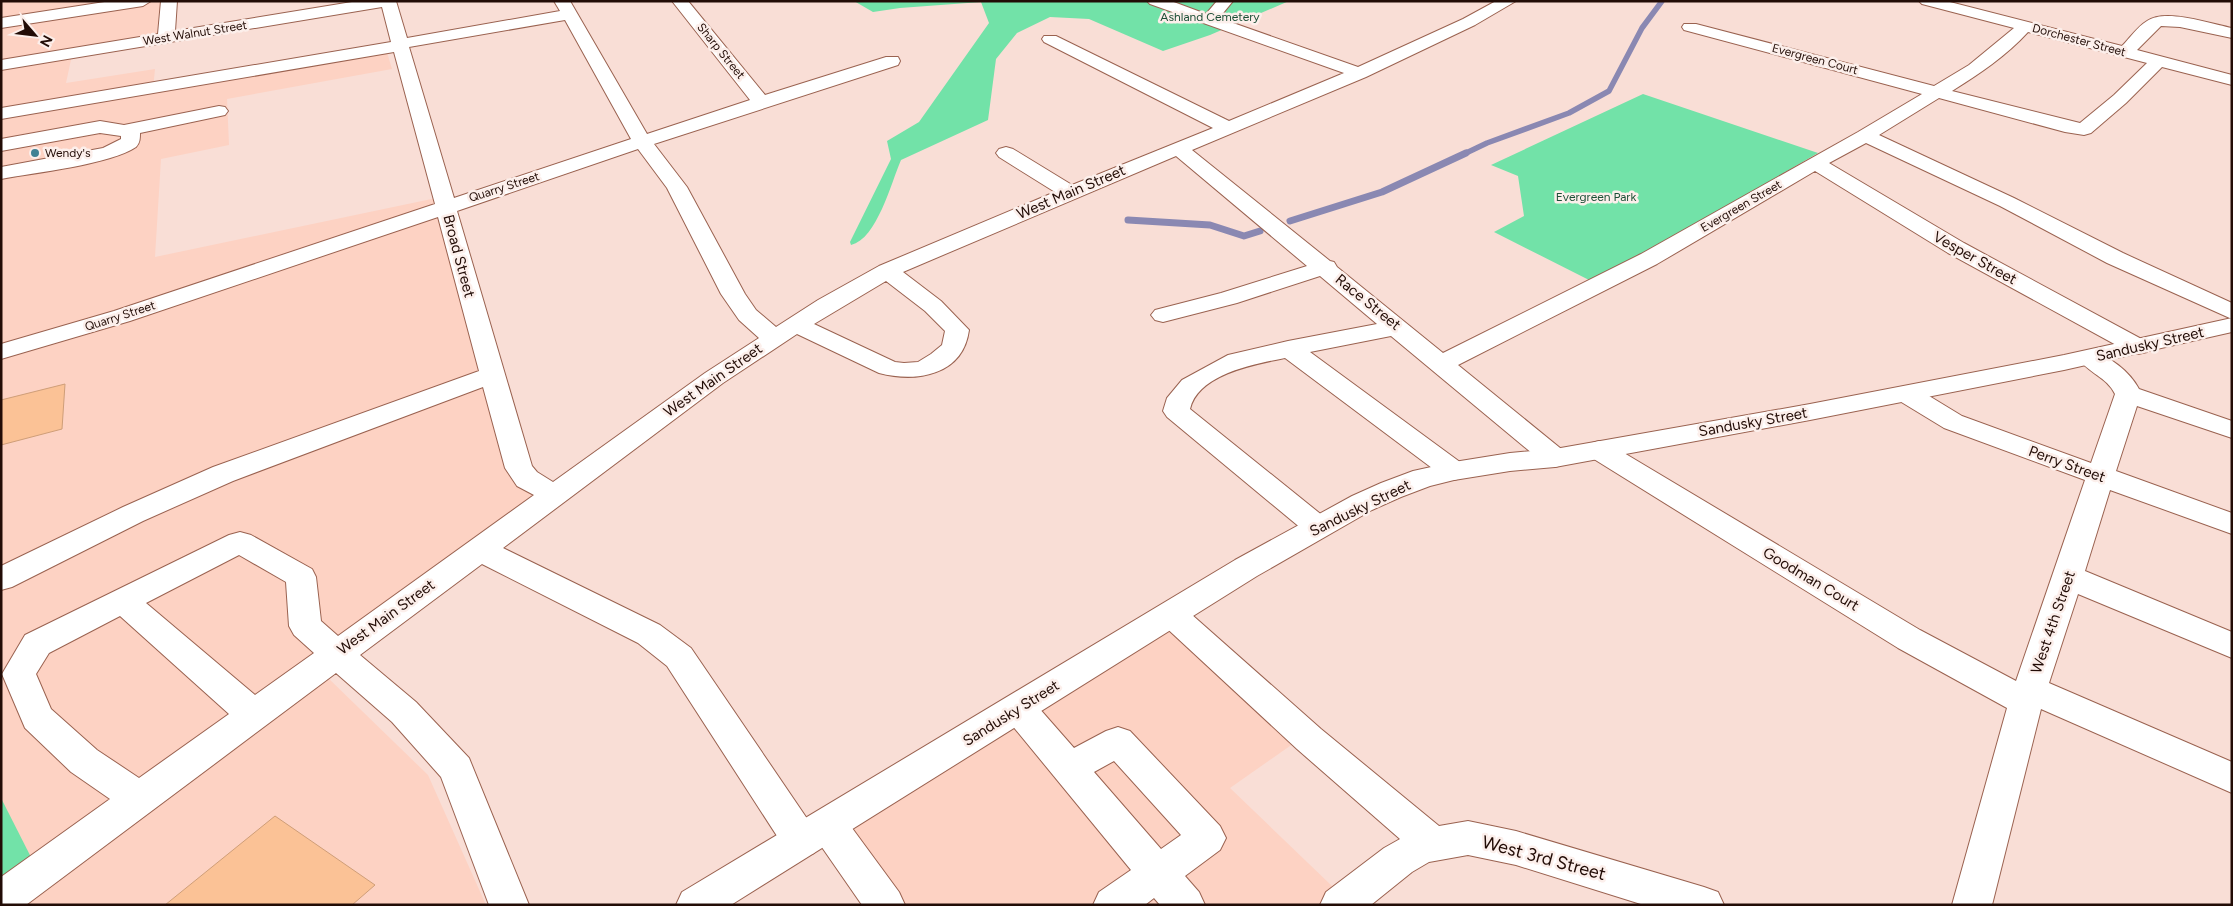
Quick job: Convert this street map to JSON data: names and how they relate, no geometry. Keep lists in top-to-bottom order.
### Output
{
  "streets": {
    "street": [
      "West Walnut Street",
      "Dorchester Street",
      "Sharp Street",
      "Evergreen Court",
      "Quarry Street",
      "West Main Street",
      "Evergreen Street",
      "Broad Street",
      "Vesper Street",
      "Race Street",
      "Sandusky Street",
      "Perry Street",
      "Goodman Court",
      "West 4th Street",
      "West 3rd Street"
    ]
  },
  "crossings": [
    ["West Walnut Street", "Broad Street"],
    ["Dorchester Street", "Evergreen Court"],
    ["Dorchester Street", "Evergreen Street"],
    ["Sharp Street", "Quarry Street"],
    ["Evergreen Court", "Evergreen Street"],
    ["Quarry Street", "Broad Street"],
    ["West Main Street", "Broad Street"],
    ["West Main Street", "Race Street"],
    ["Evergreen Street", "Vesper Street"],
    ["Evergreen Street", "Race Street"],
    ["Vesper Street", "Sandusky Street"],
    ["Race Street", "Sandusky Street"],
    ["Sandusky Street", "Perry Street"],
    ["Sandusky Street", "Goodman Court"],
    ["Perry Street", "West 4th Street"],
    ["Goodman Court", "West 4th Street"]
  ],
  "parks": ["Ashland Cemetery", "Evergreen Park"],
  "places": ["Wendy's"],
  "north": "bottom right"
}
